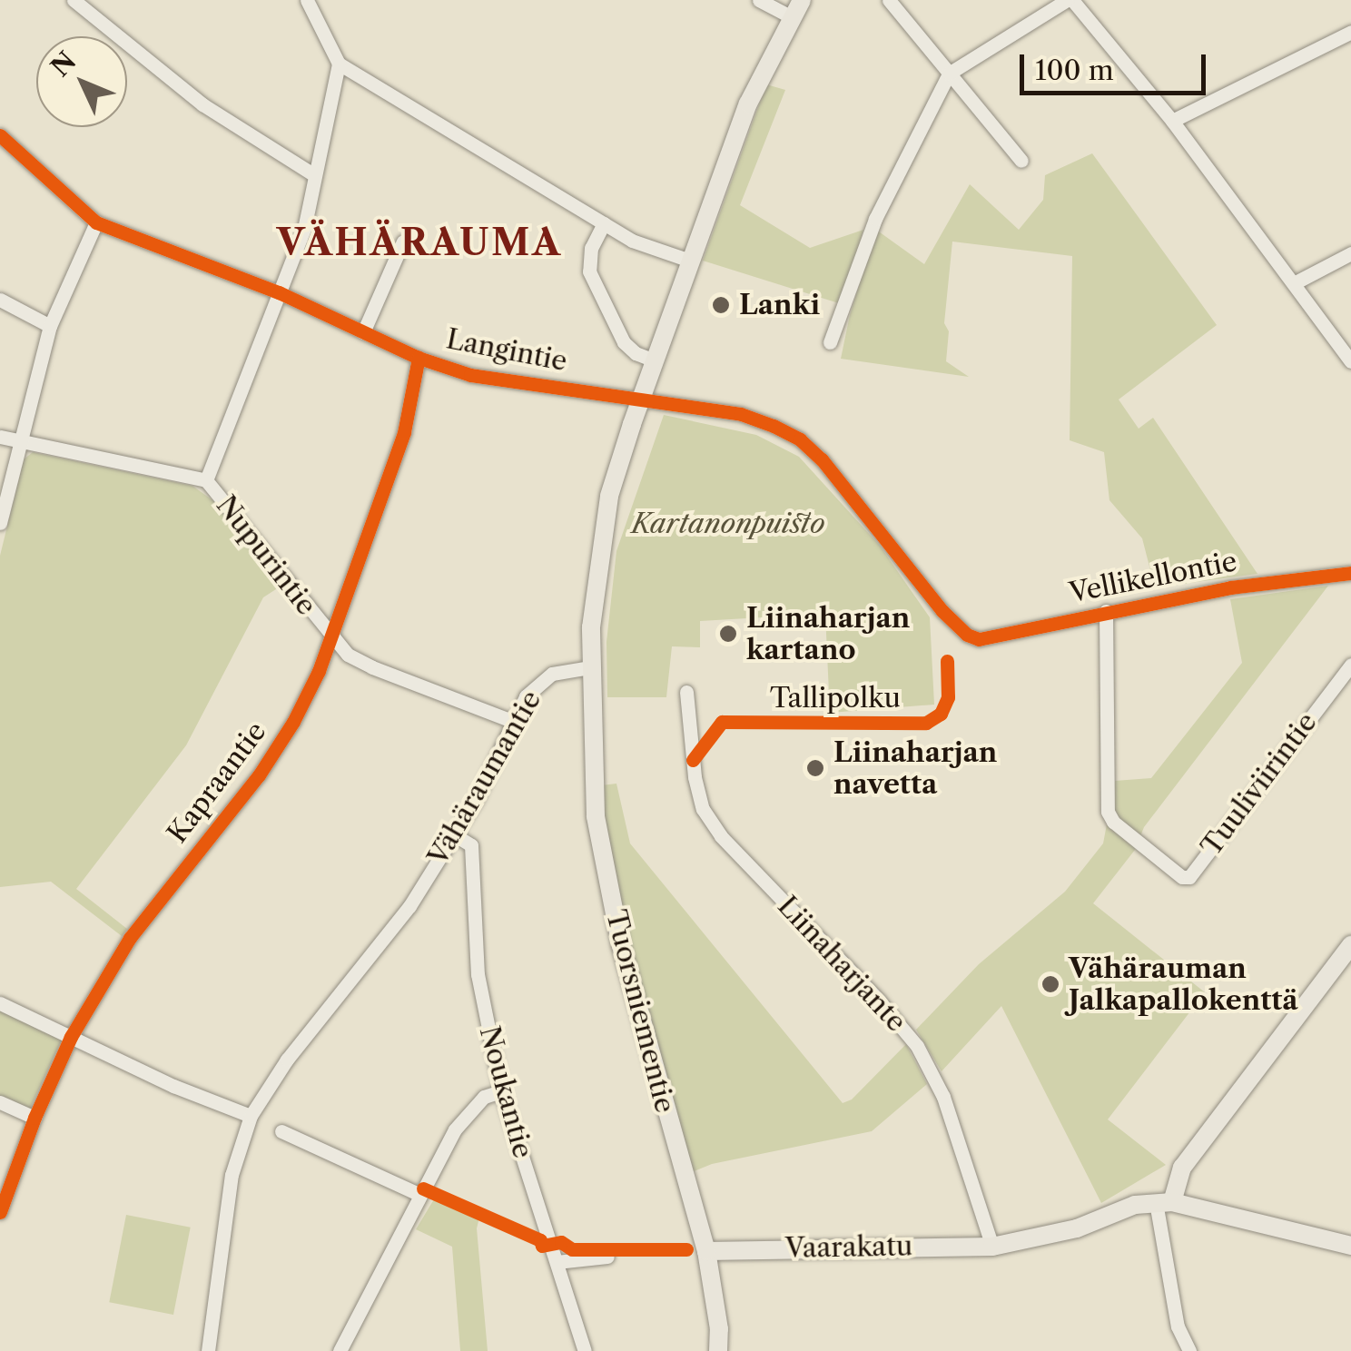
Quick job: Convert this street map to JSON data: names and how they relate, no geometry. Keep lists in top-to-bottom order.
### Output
{
  "streets": {
    "main road": ["Tuorsniementie", "Vaarakatu"],
    "street": [
      "Langintie",
      "Nupurintie",
      "Vellikellontie",
      "Vähäraumantie",
      "Kapraantie",
      "Tuuliviirintie",
      "Liinaharjante",
      "Noukantie"
    ],
    "cycle path": ["Tallipolku"]
  },
  "crossings": [
    ["Langintie", "Vellikellontie"],
    ["Langintie", "Kapraantie"],
    ["Nupurintie", "Vähäraumantie"],
    ["Nupurintie", "Kapraantie"],
    ["Vellikellontie", "Tuuliviirintie"],
    ["Vähäraumantie", "Tuorsniementie"],
    ["Vähäraumantie", "Noukantie"],
    ["Liinaharjante", "Vaarakatu"],
    ["Tuorsniementie", "Vaarakatu"]
  ],
  "districts": ["VÄHÄRAUMA"],
  "parks": ["Kartanonpuisto"],
  "places": [
    "Lanki",
    "Liinaharjan kartano",
    "Liinaharjan navetta",
    "Vähärauman Jalkapallokenttä"
  ],
  "scale_bar": "100 m",
  "north": "top left"
}
